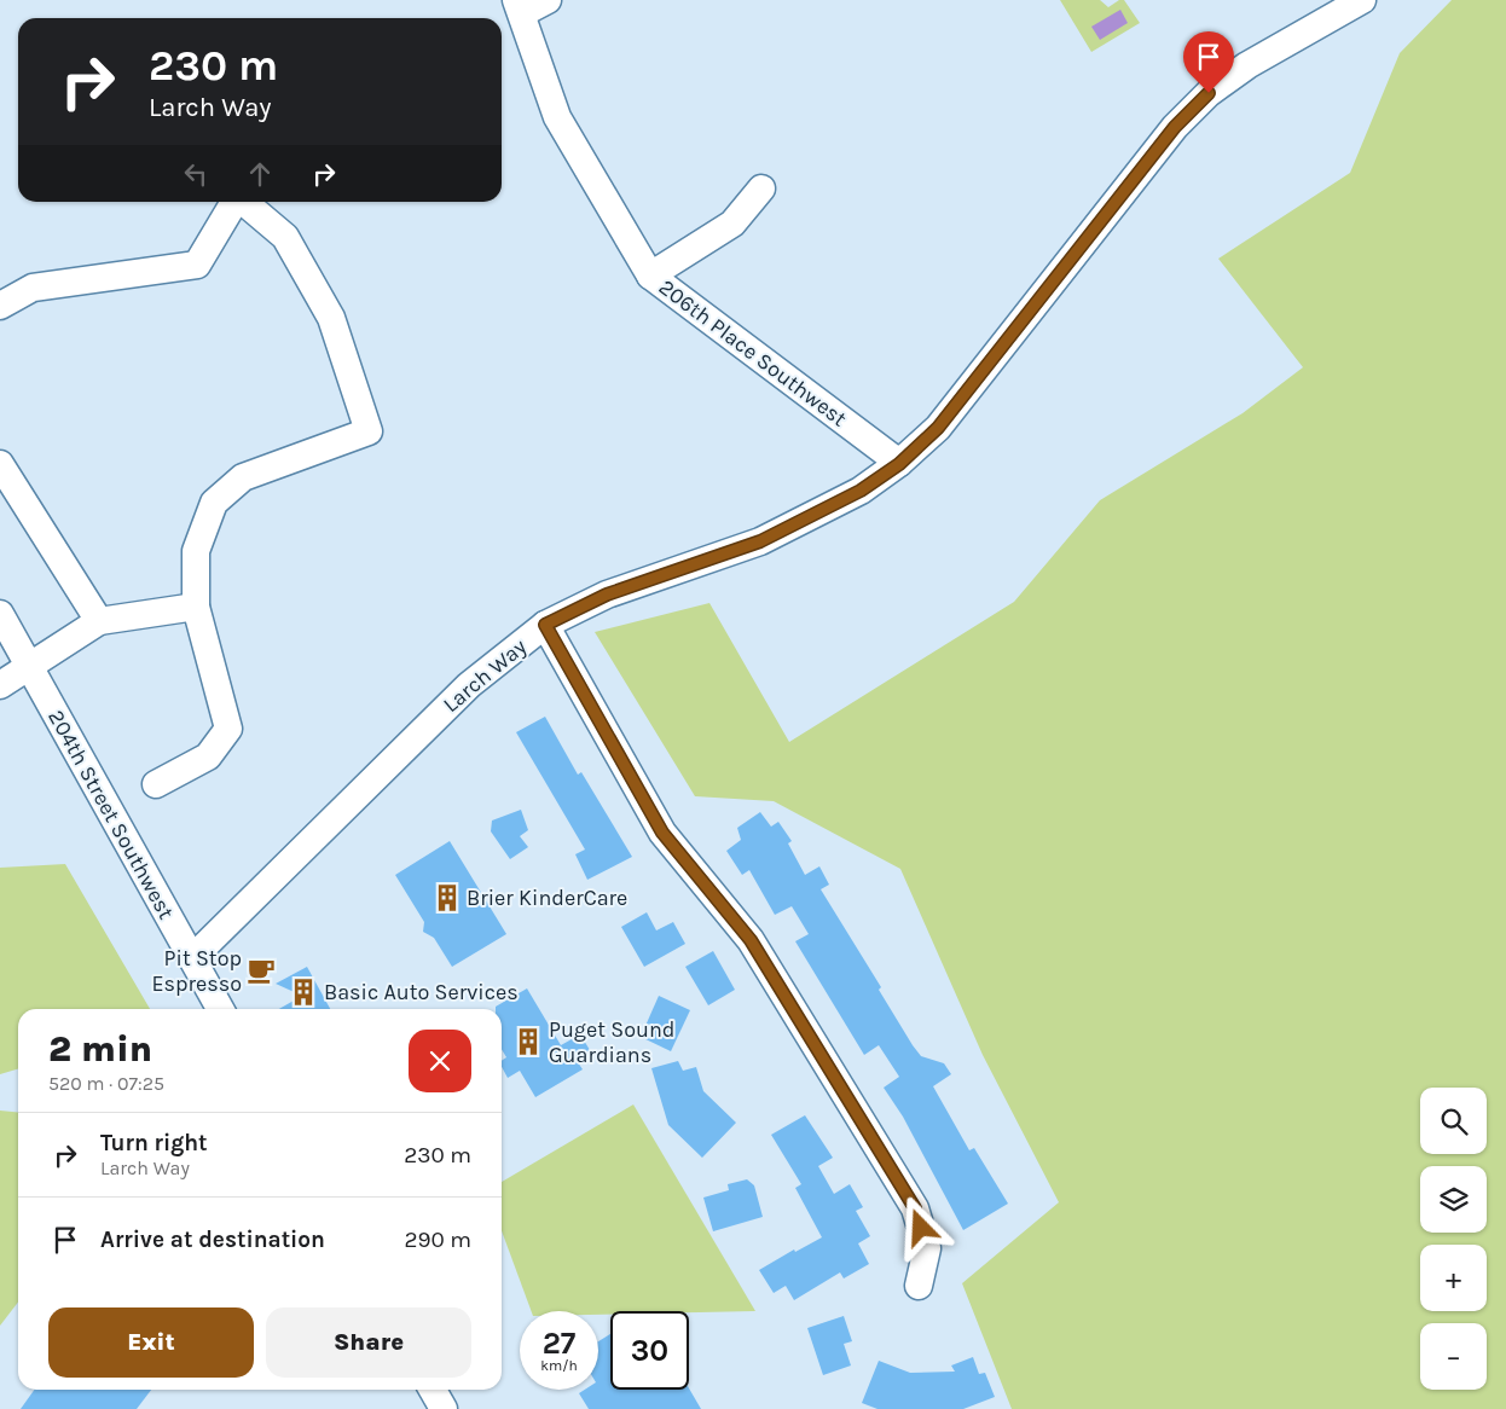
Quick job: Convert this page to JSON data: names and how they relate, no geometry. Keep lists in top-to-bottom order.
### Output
{
  "streets": {
    "street": ["206th Place Southwest", "Larch Way", "204th Street Southwest"]
  },
  "crossings": [
    ["206th Place Southwest", "Larch Way"],
    ["Larch Way", "204th Street Southwest"]
  ],
  "places": {
    "building": ["Brier KinderCare", "Basic Auto Services", "Puget Sound Guardians"],
    "cafe": ["Pit Stop Espresso"]
  },
  "page": {
    "turn": ["230 m", "Larch Way"],
    "heading": ["2 min", "520 m · 07:25"],
    "map_buttons": ["+", "−"],
    "list": [
      {
        "name": "Turn right",
        "note": "Larch Way",
        "value": "230 m"
      },
      {
        "name": "Arrive at destination",
        "value": "290 m"
      }
    ],
    "buttons": ["Exit", "Share"],
    "speed": "27 km/h",
    "limit": "30"
  }
}
